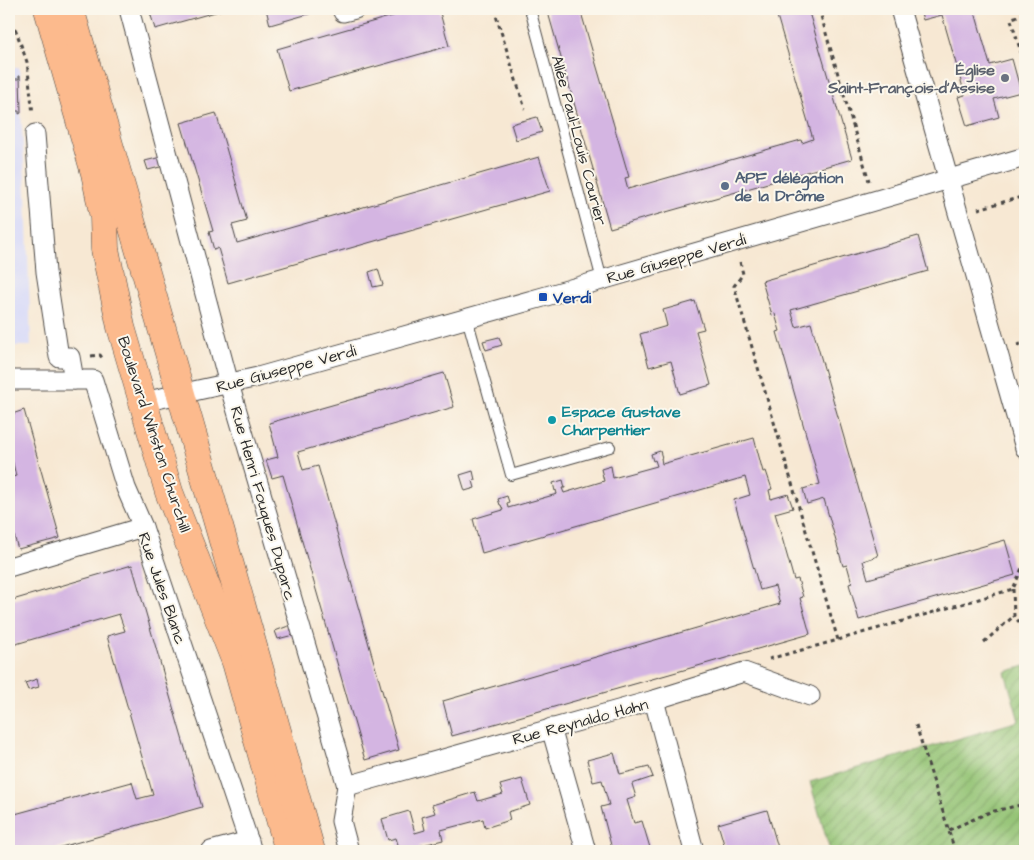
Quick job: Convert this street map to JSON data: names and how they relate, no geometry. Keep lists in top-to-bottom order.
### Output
{
  "streets": {
    "main road": ["Boulevard Winston Churchill"],
    "street": [
      "Rue Giuseppe Verdi",
      "Rue Henri Fouques Duparc",
      "Rue Jules Blanc",
      "Rue Reynaldo Hahn"
    ],
    "lane": ["Allée Paul-Louis Courier"]
  },
  "crossings": [
    ["Allée Paul-Louis Courier", "Rue Giuseppe Verdi"],
    ["Rue Giuseppe Verdi", "Boulevard Winston Churchill"],
    ["Rue Giuseppe Verdi", "Rue Henri Fouques Duparc"],
    ["Rue Henri Fouques Duparc", "Rue Reynaldo Hahn"]
  ],
  "places": {
    "other": ["Église Saint-François-d'Assise", "APF délégation de la Drôme", "Espace Gustave Charpentier"],
    "transit": ["Verdi"]
  }
}
